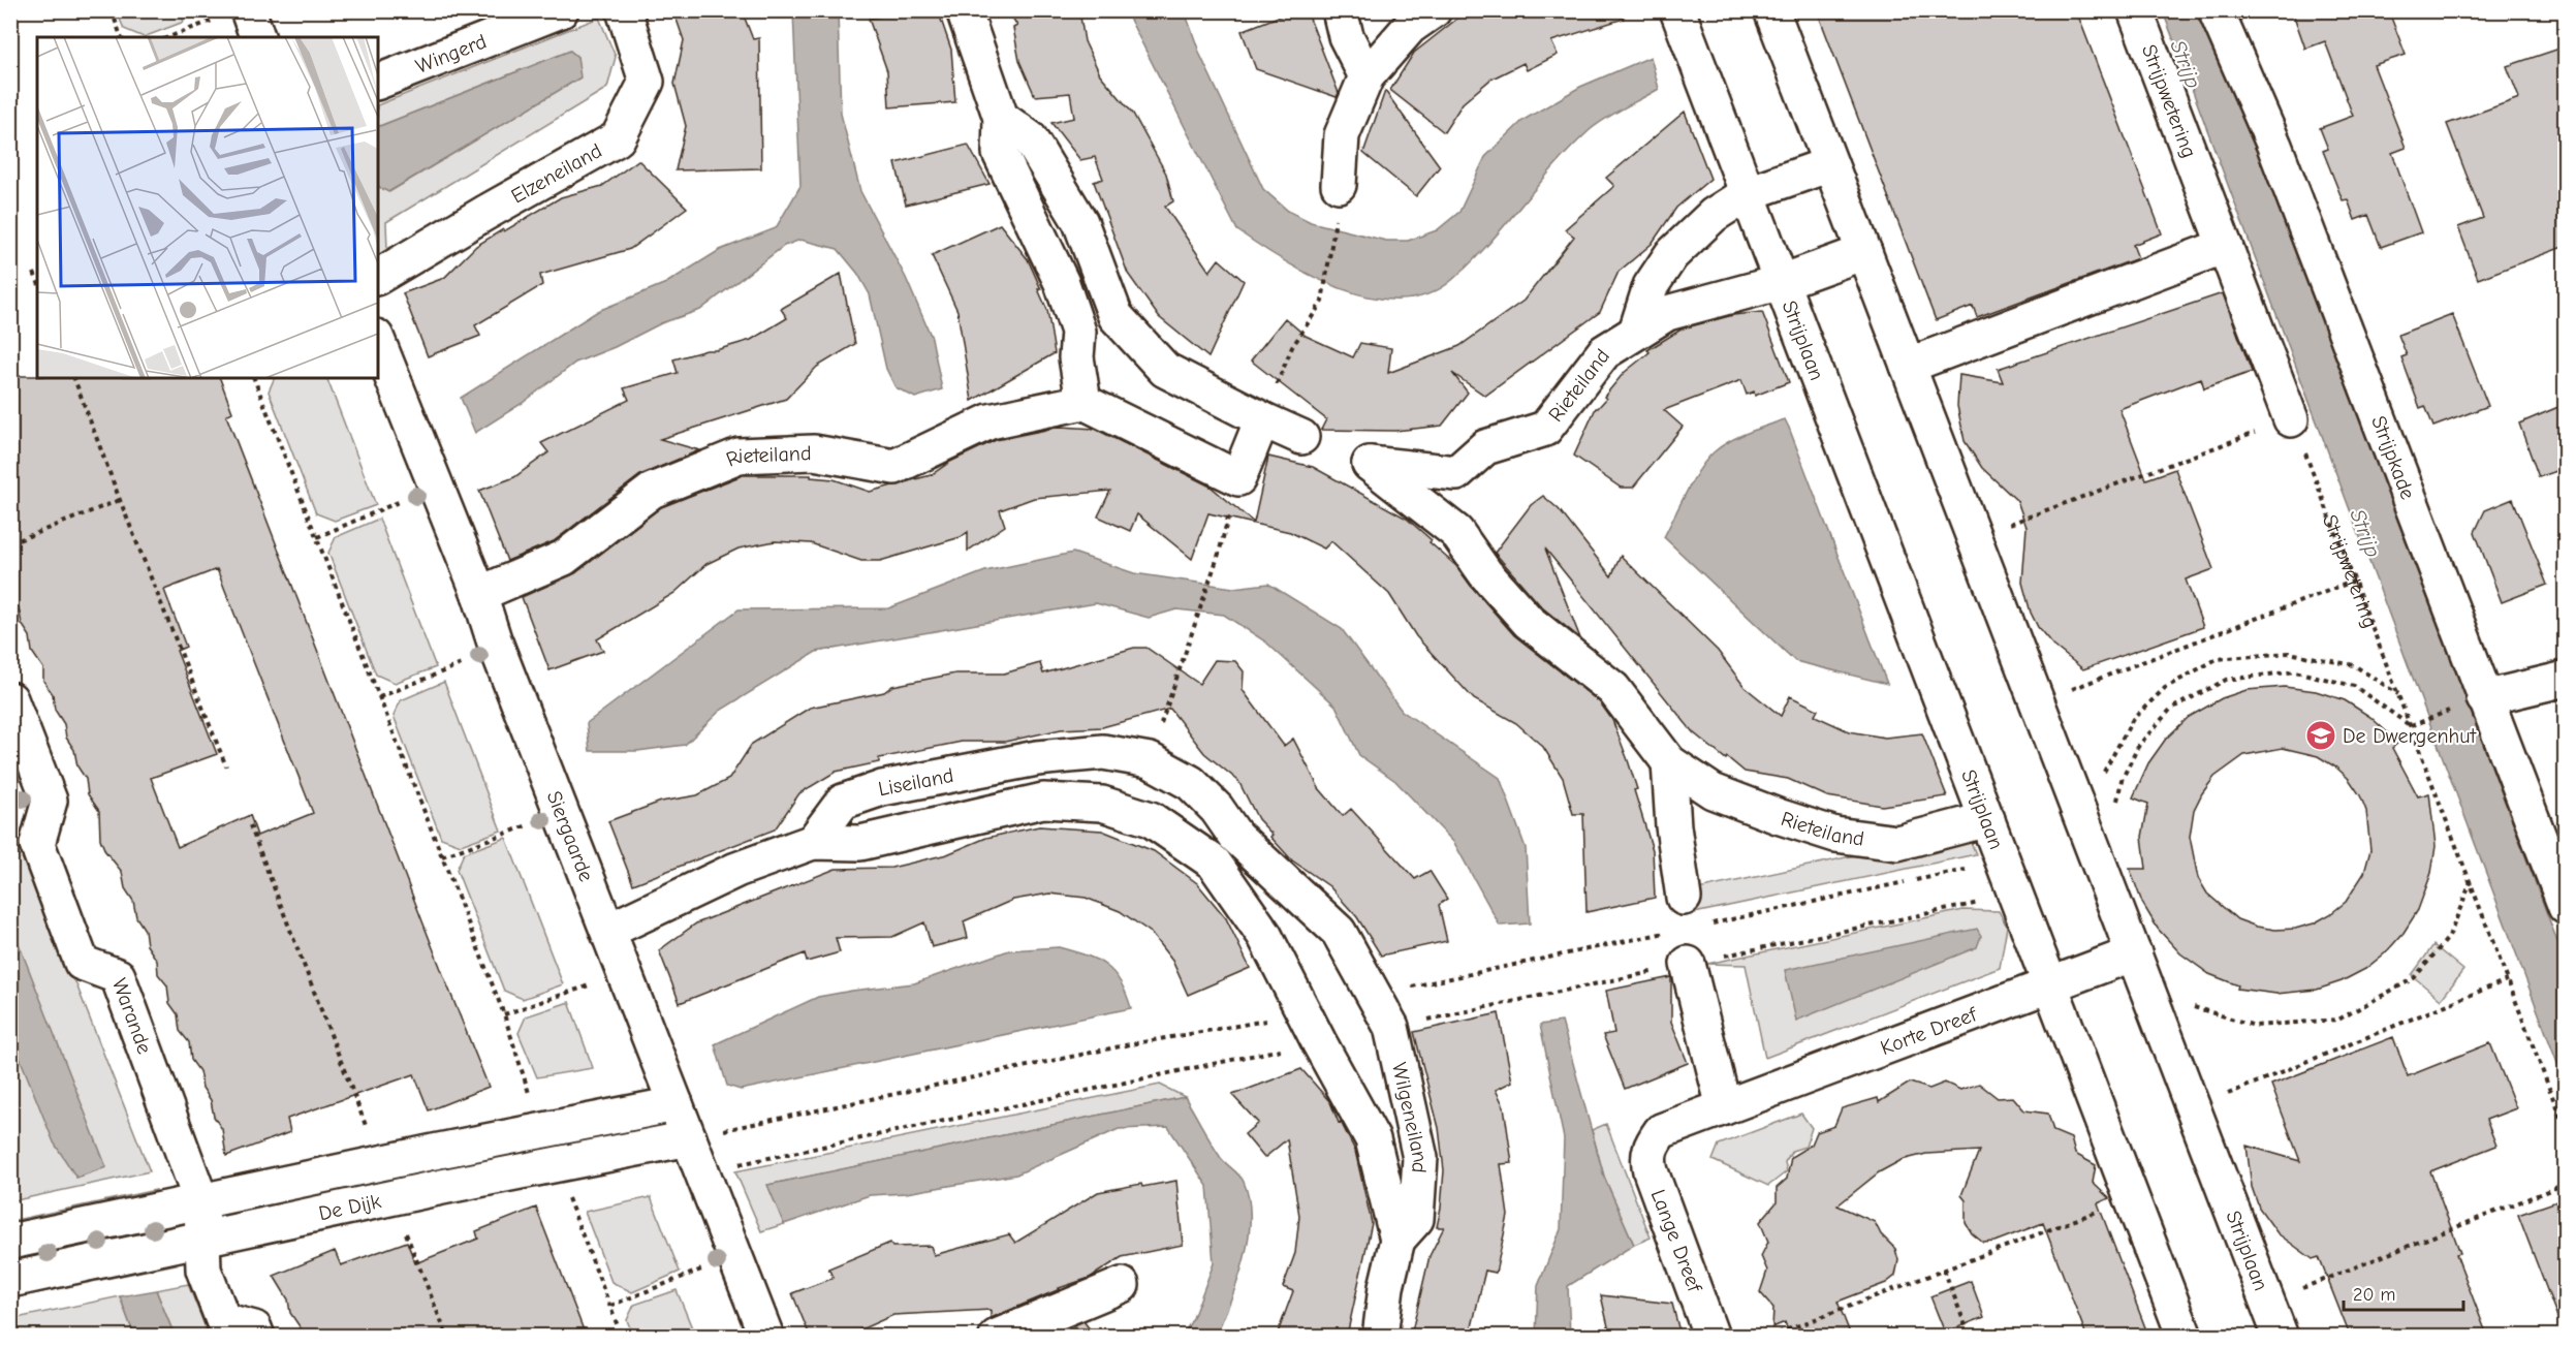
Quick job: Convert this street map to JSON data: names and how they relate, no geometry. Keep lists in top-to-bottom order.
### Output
{
  "streets": {
    "street": [
      "Wingerd",
      "Strijpwetering",
      "Elzeneiland",
      "Strijplaan",
      "Rieteiland",
      "Strijpkade",
      "Liseiland",
      "Siergaarde",
      "Warande",
      "Korte Dreef",
      "Wilgeneiland",
      "De Dijk",
      "Lange Dreef"
    ]
  },
  "crossings": [
    ["Strijplaan", "Rieteiland"],
    ["Strijplaan", "Korte Dreef"],
    ["Rieteiland", "Siergaarde"],
    ["Liseiland", "Wilgeneiland"],
    ["Siergaarde", "De Dijk"],
    ["Warande", "De Dijk"],
    ["Korte Dreef", "Lange Dreef"]
  ],
  "water": ["Strijp"],
  "places": {
    "school or university": ["De Dwergenhut"]
  },
  "scale_bar": "20 m"
}
